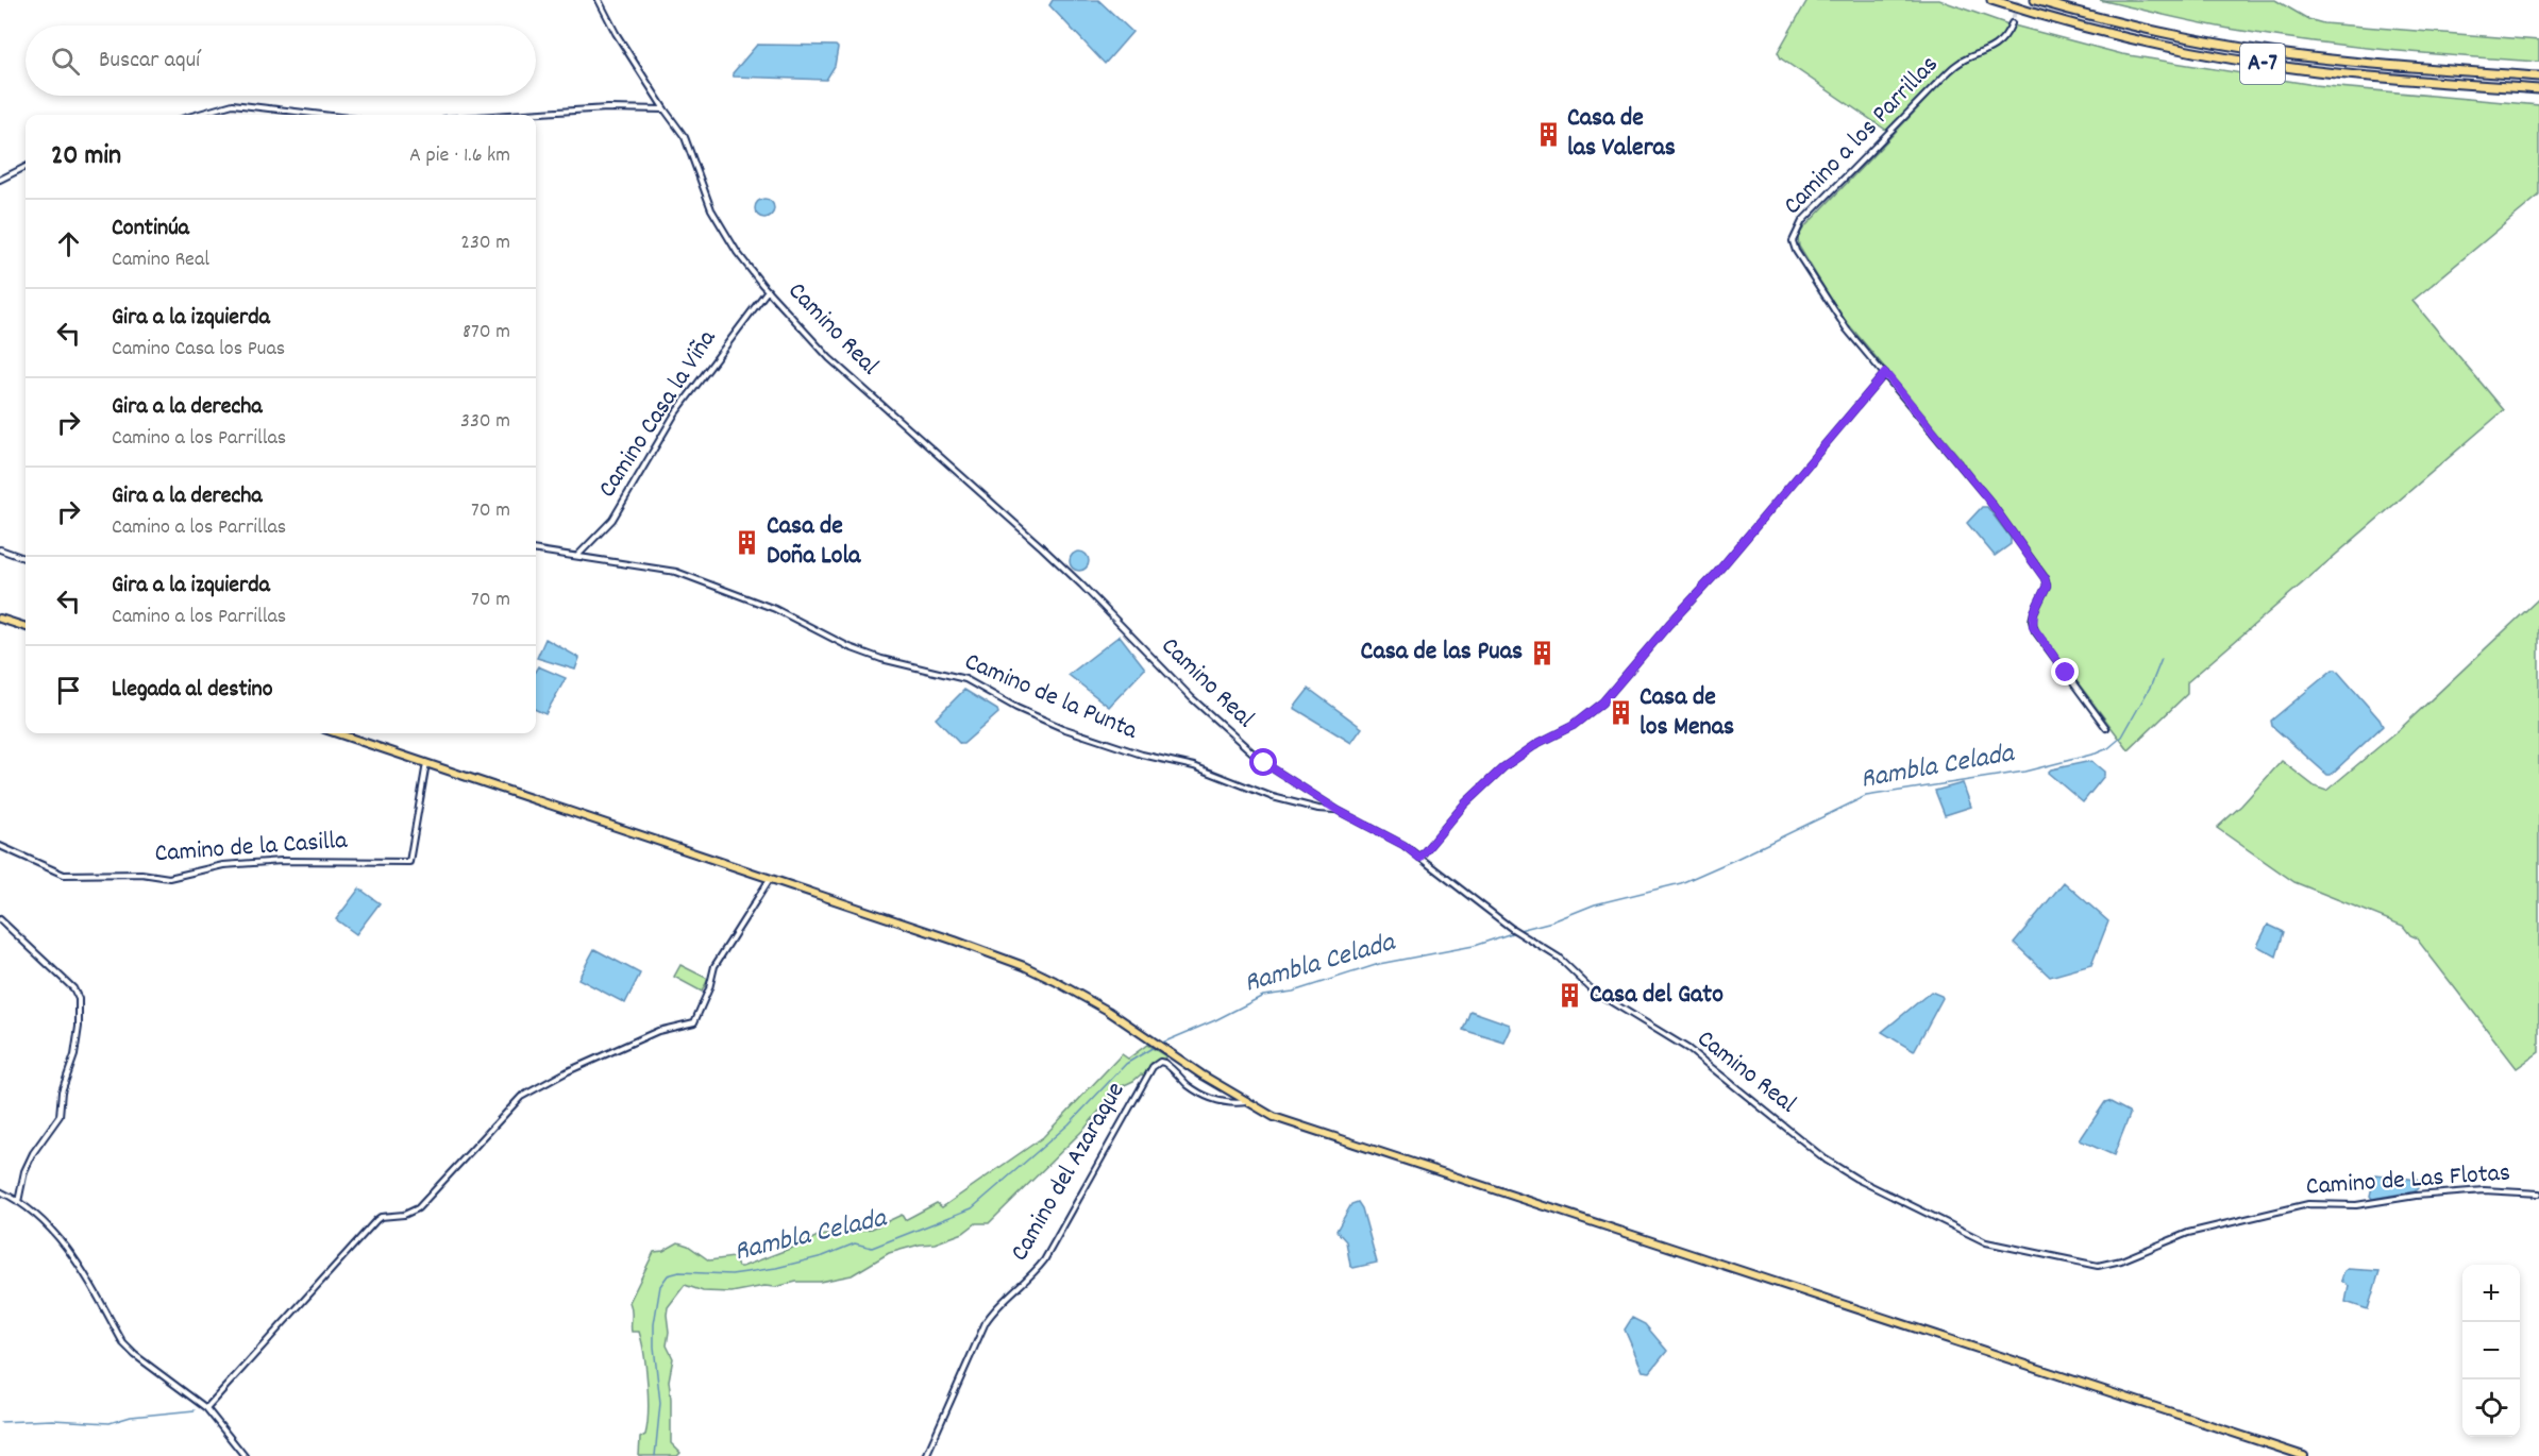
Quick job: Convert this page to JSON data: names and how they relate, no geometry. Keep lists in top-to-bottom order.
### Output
{
  "streets": {
    "highway": ["A-7"],
    "street": [
      "Camino a los Parrillas",
      "Camino Real",
      "Camino Casa la Viña",
      "Camino de la Punta",
      "Camino de la Casilla",
      "Camino del Azaraque",
      "Camino de Las Flotas"
    ]
  },
  "crossings": [
    ["Camino Real", "Camino Casa la Viña"],
    ["Camino Real", "Camino de la Punta"],
    ["Camino Real", "Camino de Las Flotas"],
    ["Camino Casa la Viña", "Camino de la Punta"]
  ],
  "water": ["Rambla Celada"],
  "places": {
    "building": [
      "Casa de las Valeras",
      "Casa de Doña Lola",
      "Casa de las Puas",
      "Casa de los Menas",
      "Casa del Gato"
    ]
  },
  "page": {
    "search": "Buscar aquí",
    "heading": ["20 min", "A pie · 1.6 km"],
    "list": [
      ["Continúa", "Camino Real", "230 m"],
      ["Gira a la izquierda", "Camino Casa los Puas", "870 m"],
      ["Gira a la derecha", "Camino a los Parrillas", "330 m"],
      ["Gira a la derecha", "Camino a los Parrillas", "70 m"],
      ["Gira a la izquierda", "Camino a los Parrillas", "70 m"],
      "Llegada al destino"
    ],
    "map_buttons": ["+", "−"]
  }
}
